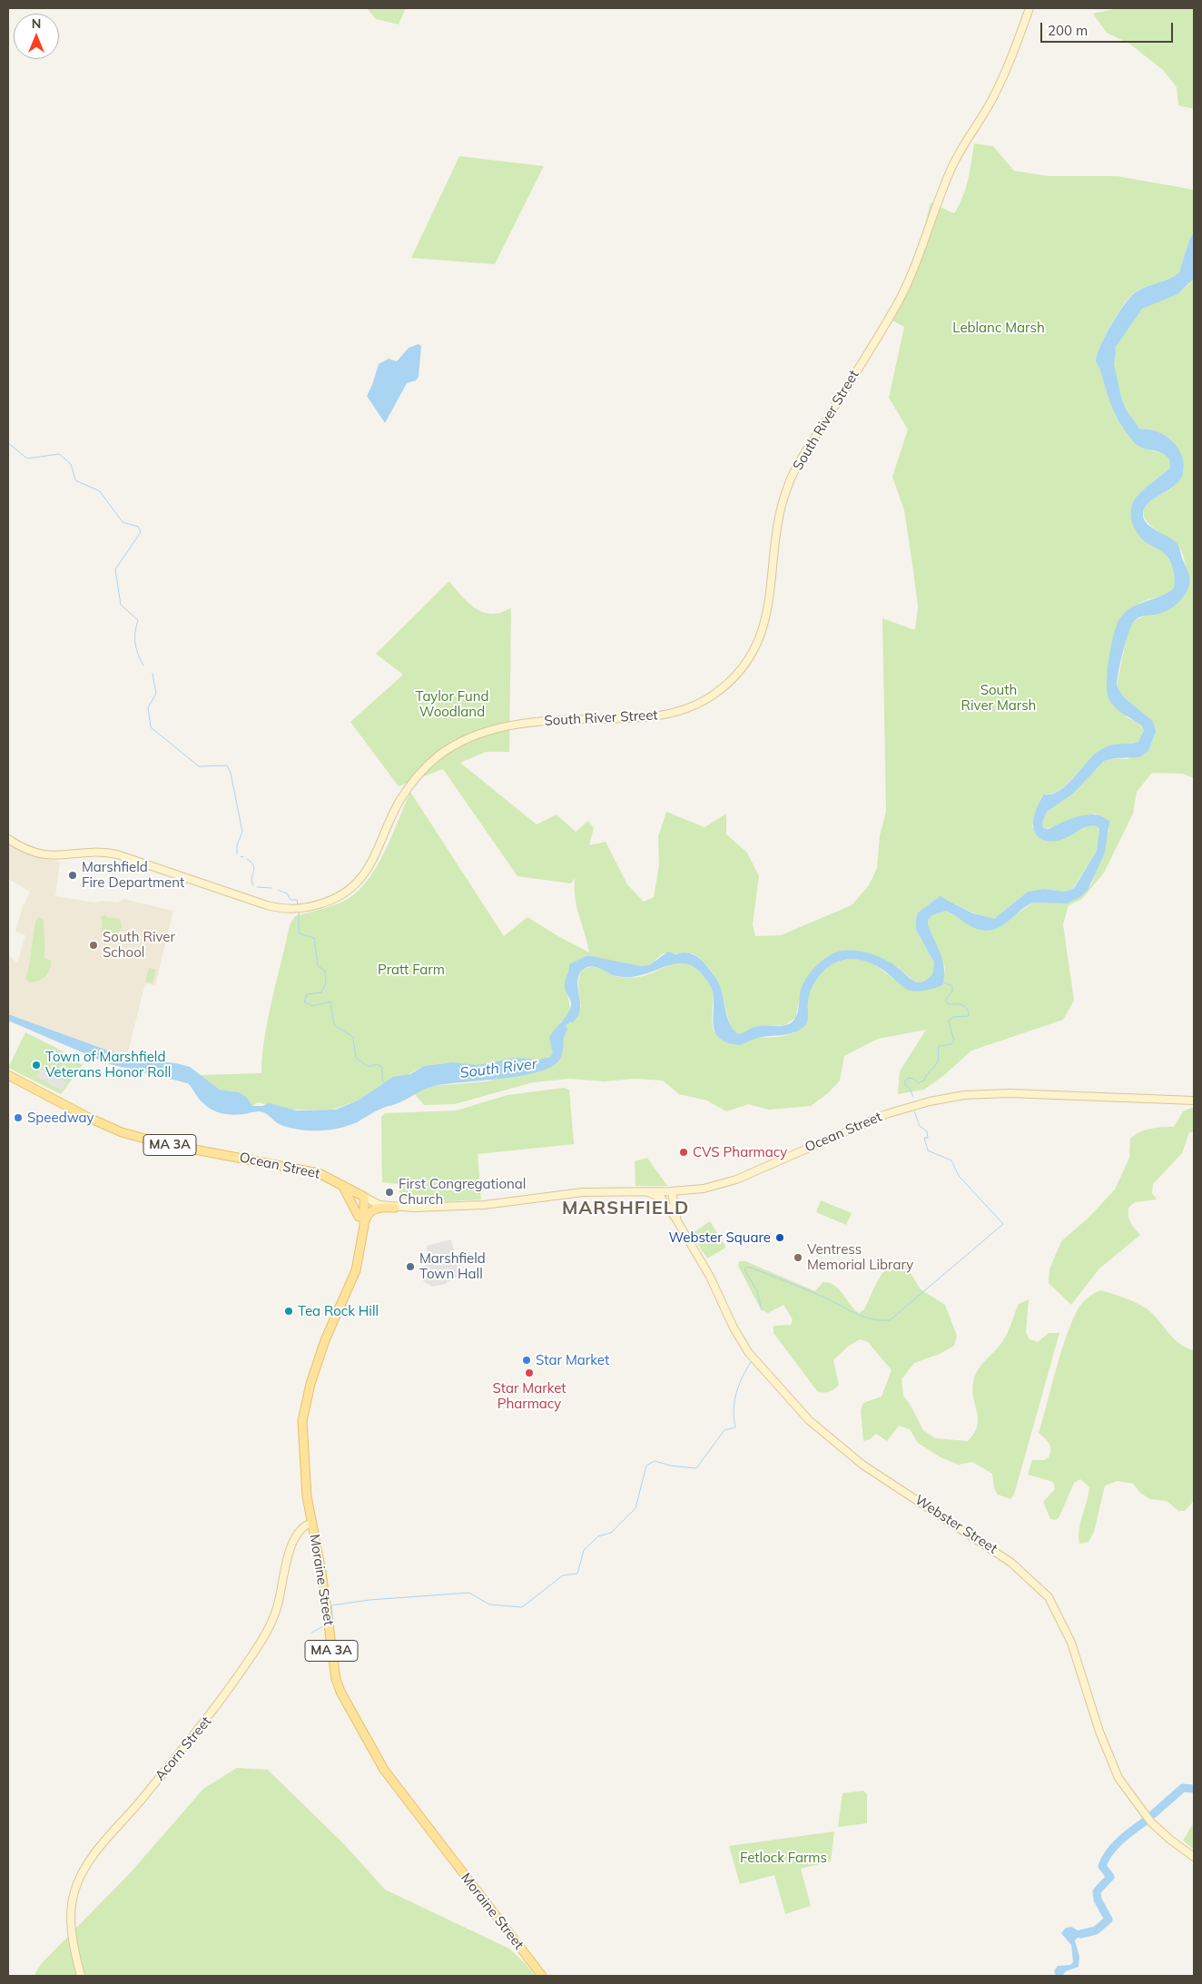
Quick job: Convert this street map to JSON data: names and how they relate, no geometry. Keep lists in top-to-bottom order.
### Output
{
  "streets": {
    "main road": ["Ocean Street", "MA 3A", "Moraine Street"],
    "street": ["South River Street", "Webster Street", "Acorn Street"]
  },
  "crossings": [
    ["Ocean Street", "MA 3A"],
    ["Ocean Street", "Webster Street"],
    ["Ocean Street", "Moraine Street"],
    ["MA 3A", "Moraine Street"],
    ["Moraine Street", "Acorn Street"]
  ],
  "districts": ["MARSHFIELD"],
  "water": ["South River"],
  "parks": [
    "Leblanc Marsh",
    "South River Marsh",
    "Taylor Fund Woodland",
    "Pratt Farm",
    "Fetlock Farms"
  ],
  "places": [
    "Marshfield Fire Department",
    "South River School",
    "Town of Marshfield Veterans Honor Roll",
    "Speedway",
    "CVS Pharmacy",
    "First Congregational Church",
    "Webster Square",
    "Ventress Memorial Library",
    "Marshfield Town Hall",
    "Tea Rock Hill",
    "Star Market",
    "Star Market Pharmacy"
  ],
  "scale_bar": "200 m",
  "north": "top"
}
